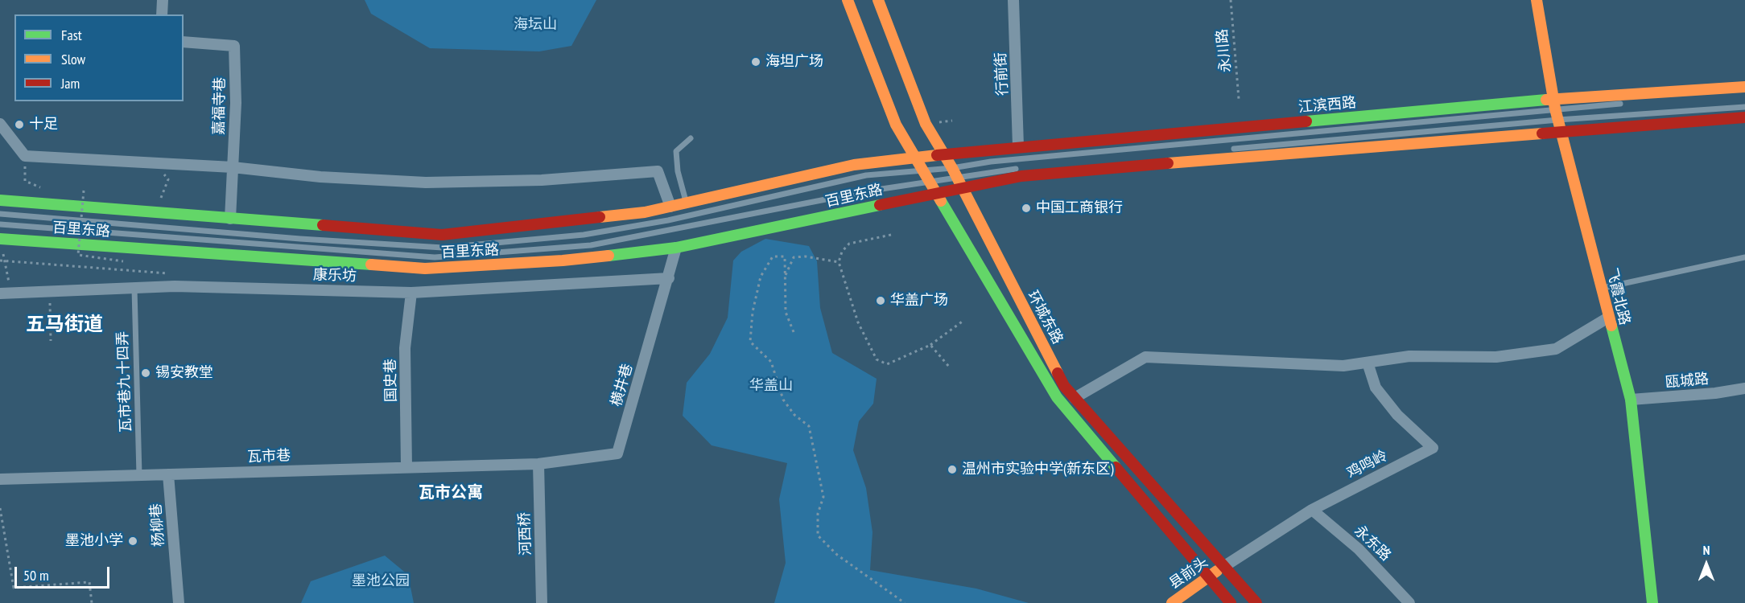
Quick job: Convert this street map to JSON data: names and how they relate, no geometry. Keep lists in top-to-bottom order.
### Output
{
  "streets": {
    "main road": [
      "江滨西路",
      "百里东路",
      "飞霞北路",
      "环城东路",
      "县前头"
    ],
    "street": [
      "行前街",
      "嘉福寺巷",
      "康乐坊",
      "国史巷",
      "瓯城路",
      "横井巷",
      "瓦市巷",
      "鸡鸣岭",
      "杨柳巷",
      "河西桥",
      "永东路"
    ],
    "lane": ["瓦市巷九十四弄"],
    "path": ["永川路"]
  },
  "crossings": [
    ["行前街", "江滨西路"],
    ["江滨西路", "百里东路"],
    ["江滨西路", "飞霞北路"],
    ["江滨西路", "环城东路"],
    ["嘉福寺巷", "百里东路"],
    ["百里东路", "环城东路"],
    ["百里东路", "横井巷"],
    ["康乐坊", "国史巷"],
    ["康乐坊", "瓦市巷九十四弄"],
    ["康乐坊", "横井巷"],
    ["飞霞北路", "瓯城路"],
    ["环城东路", "鸡鸣岭"],
    ["环城东路", "县前头"],
    ["国史巷", "瓦市巷"],
    ["瓦市巷九十四弄", "瓦市巷"],
    ["横井巷", "瓦市巷"],
    ["横井巷", "河西桥"],
    ["瓦市巷", "杨柳巷"],
    ["瓦市巷", "河西桥"],
    ["鸡鸣岭", "永东路"],
    ["鸡鸣岭", "县前头"]
  ],
  "districts": ["五马街道", "瓦市公寓"],
  "parks": ["海坛山", "华盖山", "墨池公园"],
  "places": [
    "海坦广场",
    "十足",
    "中国工商银行",
    "华盖广场",
    "锡安教堂",
    "温州市实验中学(新东区)",
    "墨池小学"
  ],
  "legend": ["Fast", "Slow", "Jam"],
  "scale_bar": "50 m",
  "north": "top"
}
